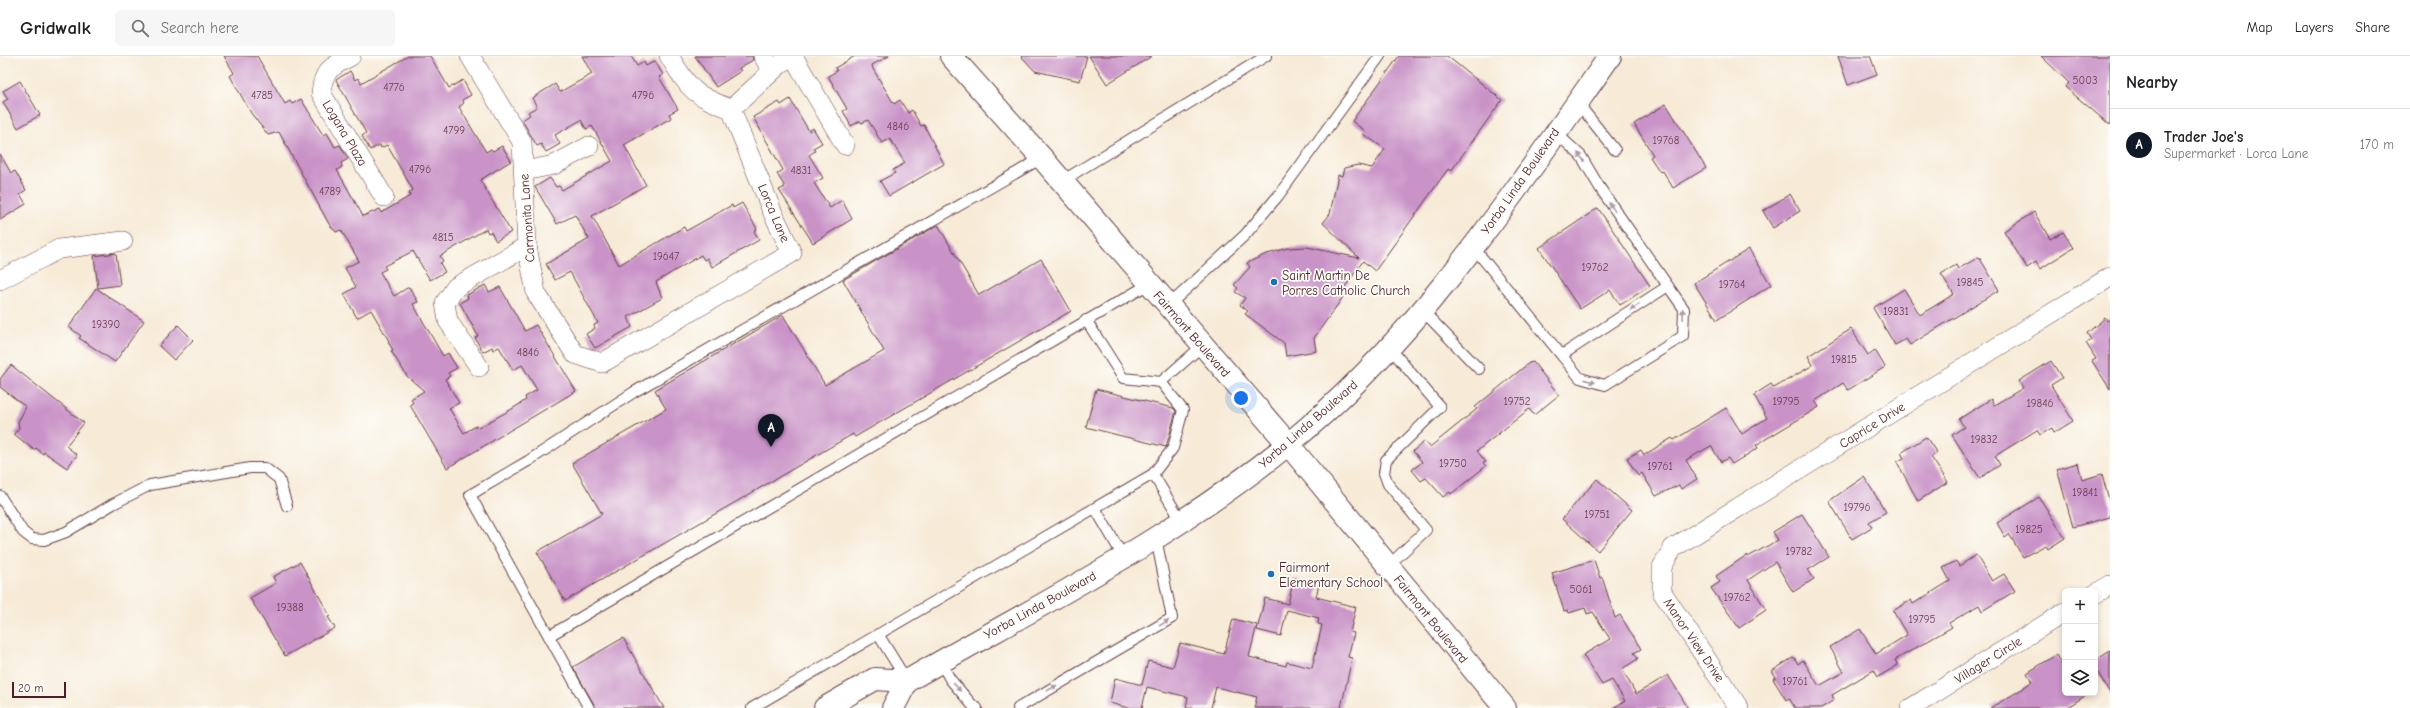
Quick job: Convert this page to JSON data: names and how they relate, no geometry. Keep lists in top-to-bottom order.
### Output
{
  "streets": {
    "main road": ["Yorba Linda Boulevard", "Fairmont Boulevard"],
    "street": [
      "Logana Plaza",
      "Lorca Lane",
      "Carmonita Lane",
      "Caprice Drive",
      "Manor View Drive",
      "Villager Circle"
    ]
  },
  "crossings": [
    ["Yorba Linda Boulevard", "Fairmont Boulevard"],
    ["Lorca Lane", "Carmonita Lane"],
    ["Caprice Drive", "Manor View Drive"]
  ],
  "places": ["Saint Martin De Porres Catholic Church", "Fairmont Elementary School"],
  "house_numbers": [
    "5003",
    "4776",
    "4785",
    "4796",
    "4846",
    "4799",
    "19768",
    "4796",
    "4831",
    "4789",
    "4815",
    "19647",
    "19762",
    "19845",
    "19764",
    "19831",
    "19390",
    "4846",
    "19815",
    "19752",
    "19795",
    "19846",
    "19832",
    "19750",
    "19761",
    "19841",
    "19796",
    "19751",
    "19825",
    "19782",
    "5061",
    "19762",
    "19388",
    "19795",
    "19761"
  ],
  "scale_bar": "20 m",
  "page": {
    "header": "Gridwalk",
    "search": "Search here",
    "nav": ["Map", "Layers", "Share"],
    "heading": "Nearby",
    "list": [
      {
        "mark": "A",
        "name": "Trader Joe's",
        "note": "Supermarket · Lorca Lane",
        "value": "170 m"
      }
    ],
    "pins": "A",
    "map_buttons": ["+", "−"],
    "scale": "20 m"
  }
}
